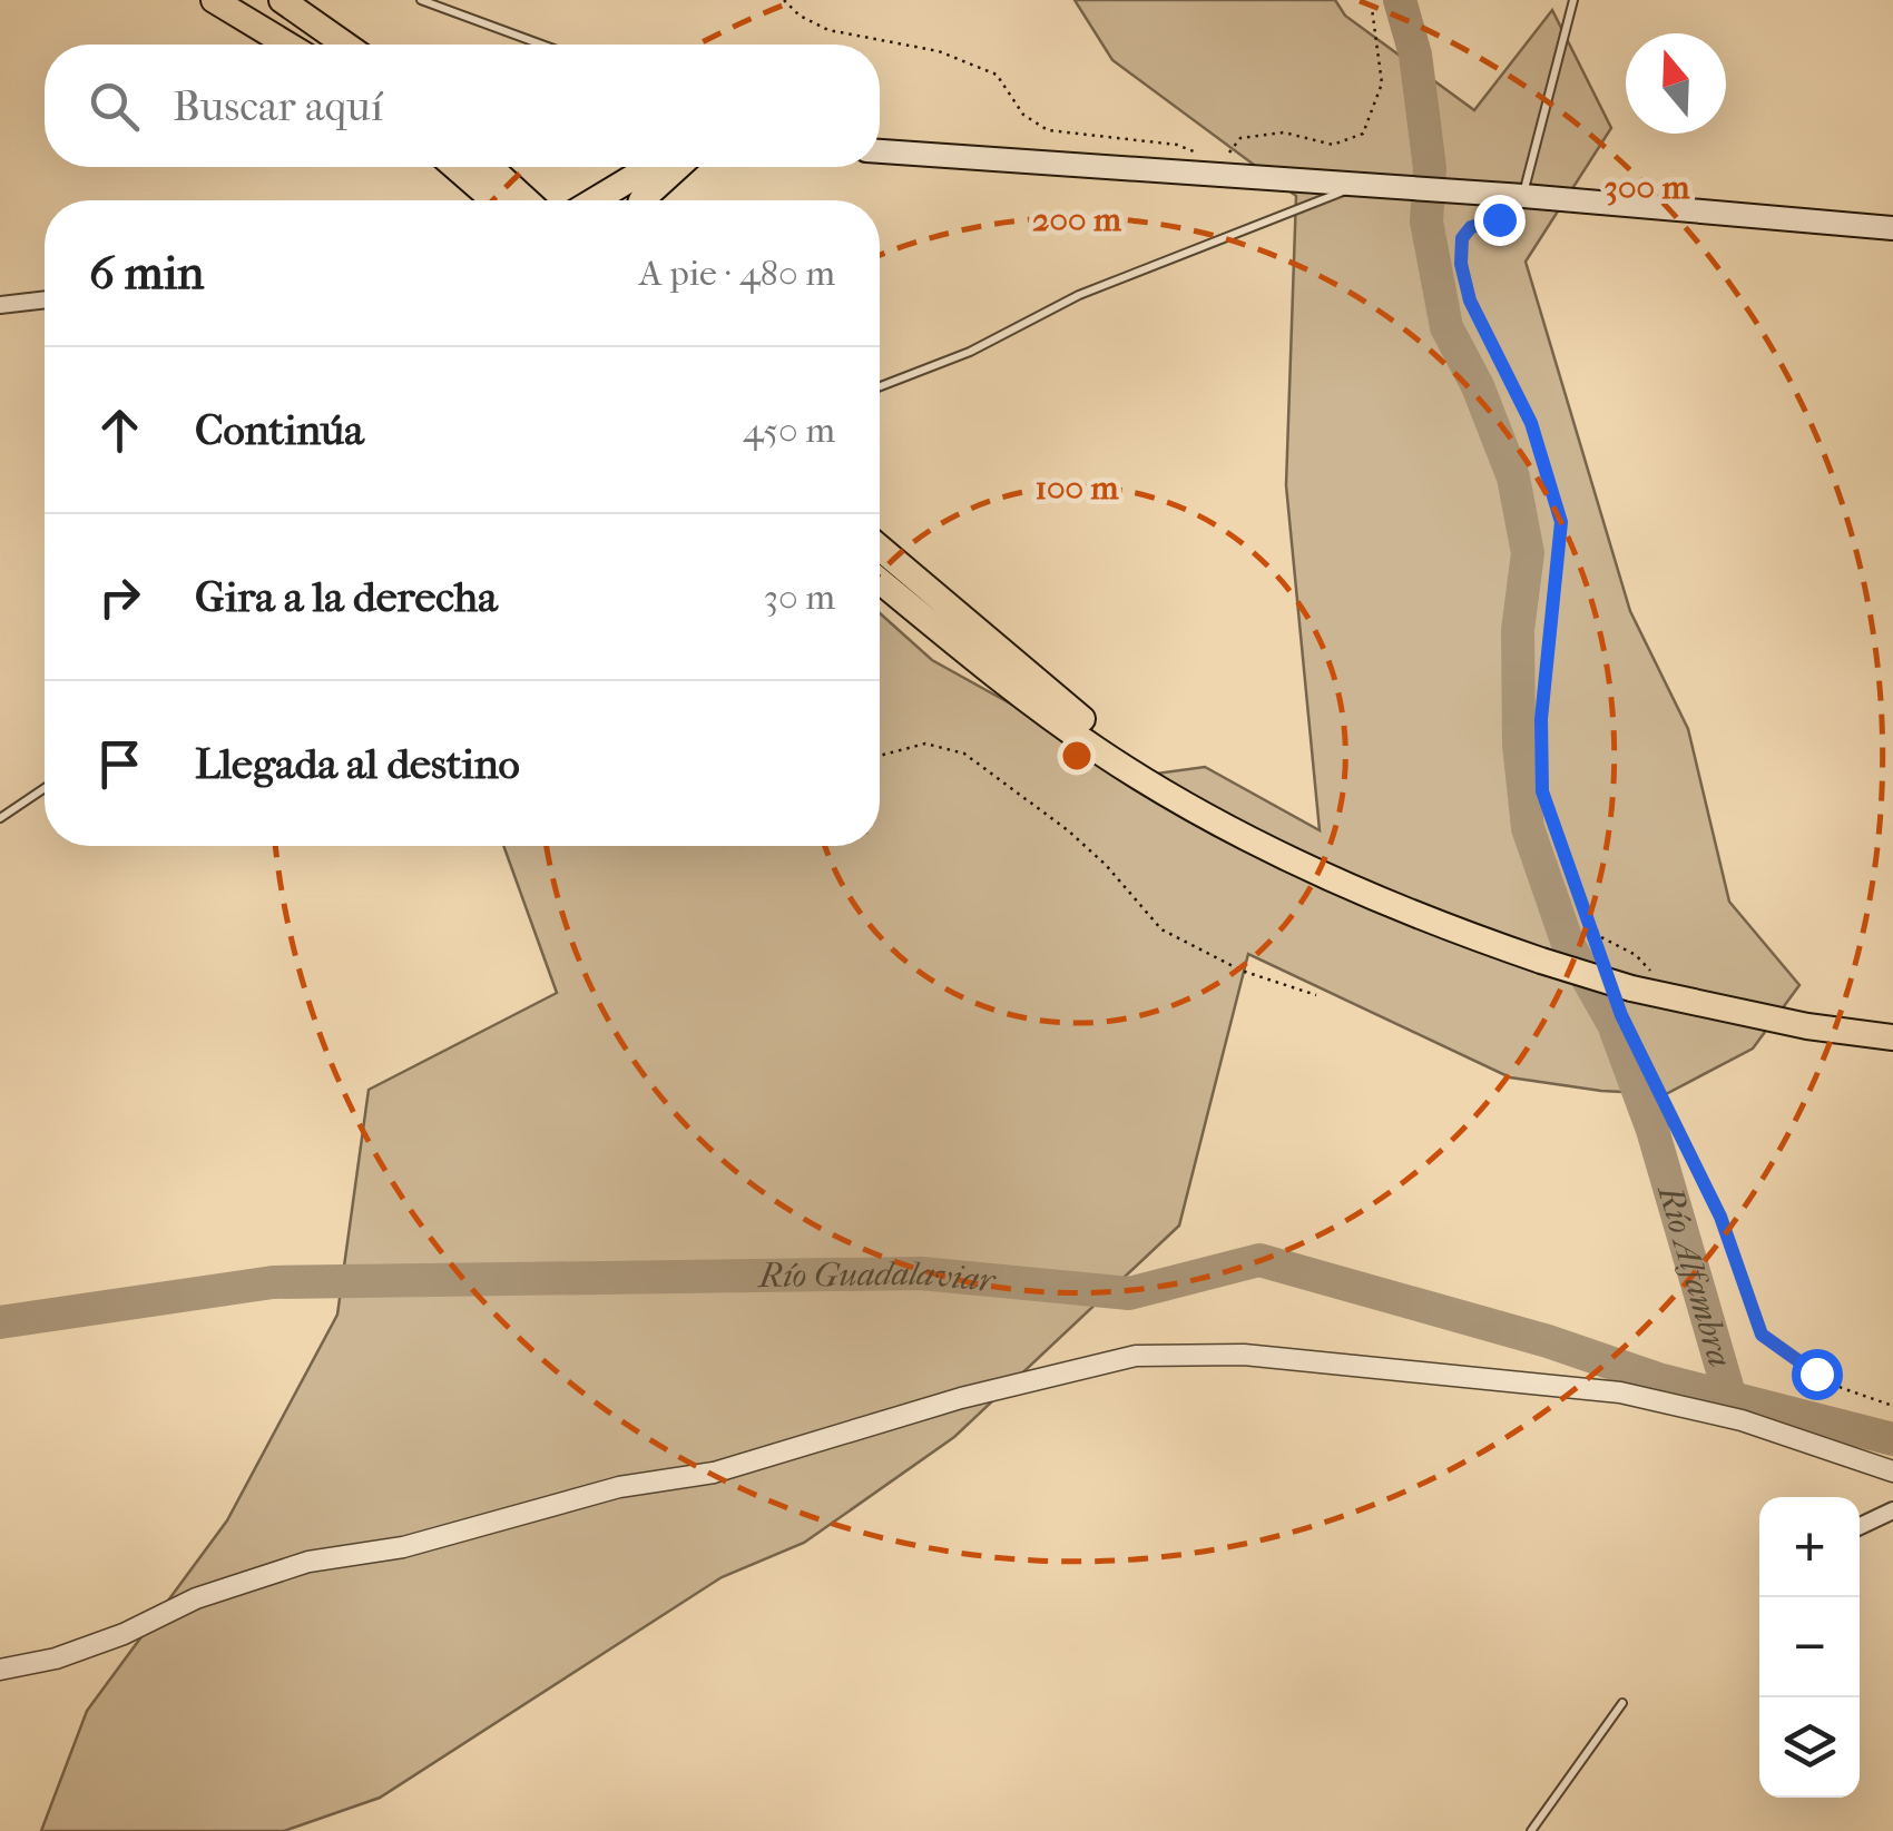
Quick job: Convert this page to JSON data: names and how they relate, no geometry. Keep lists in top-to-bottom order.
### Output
{
  "water": ["Río Alfambra", "Río Guadalaviar"],
  "north": "top",
  "page": {
    "search": "Buscar aquí",
    "heading": ["6 min", "A pie · 480 m"],
    "list": [
      ["Continúa", "450 m"],
      ["Gira a la derecha", "30 m"],
      "Llegada al destino"
    ],
    "map_buttons": ["+", "−"]
  },
  "rings": ["300 m", "200 m", "100 m"]
}
